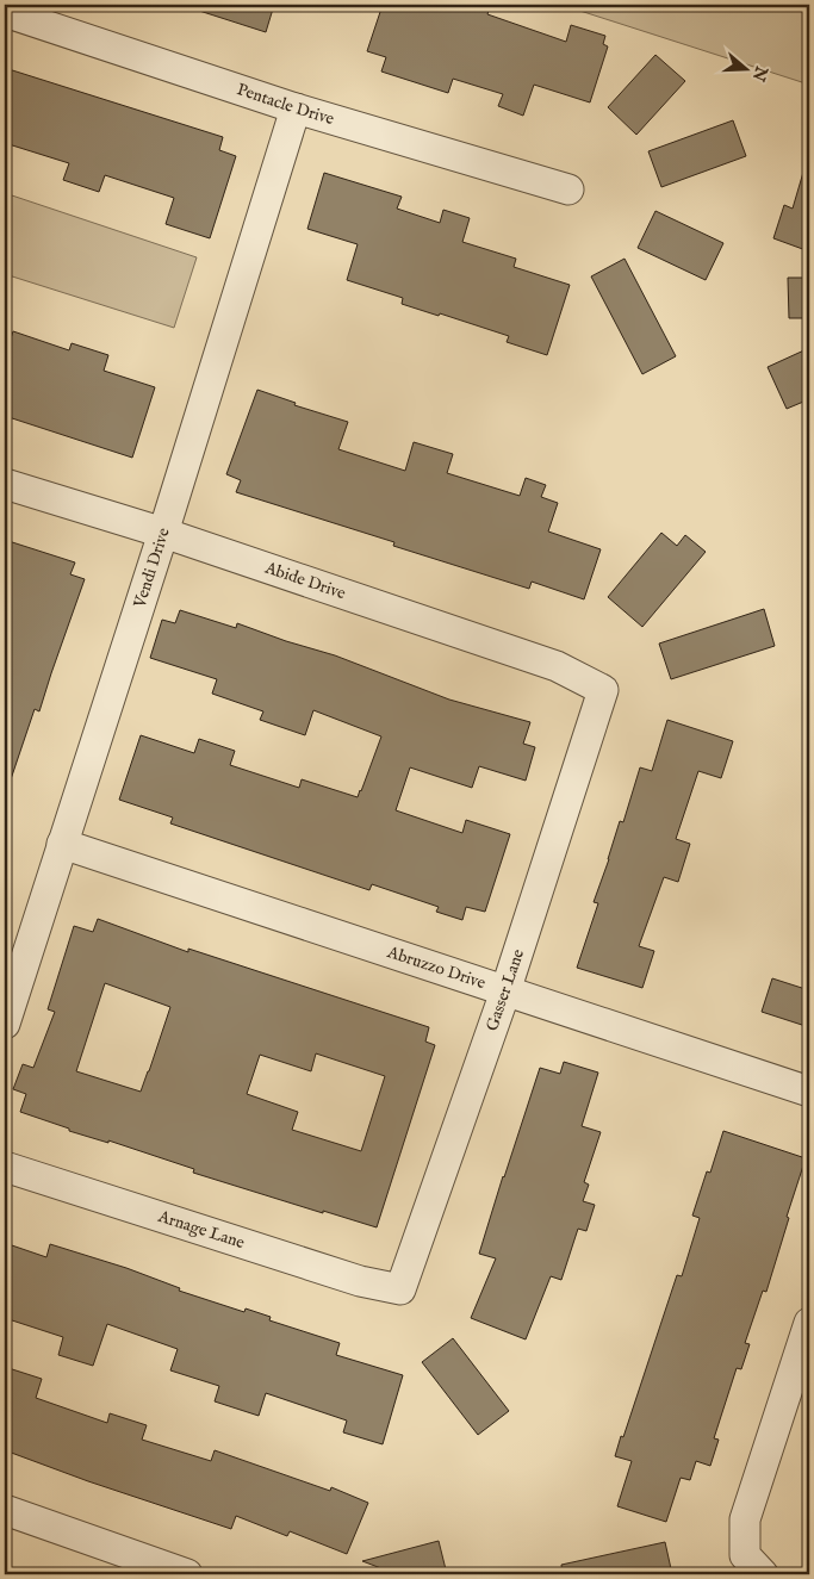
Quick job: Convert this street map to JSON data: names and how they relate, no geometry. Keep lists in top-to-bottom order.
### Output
{
  "streets": {
    "street": [
      "Pentacle Drive",
      "Vendi Drive",
      "Abide Drive",
      "Abruzzo Drive",
      "Gasser Lane",
      "Arnage Lane"
    ]
  },
  "crossings": [
    ["Pentacle Drive", "Vendi Drive"],
    ["Vendi Drive", "Abide Drive"],
    ["Vendi Drive", "Abruzzo Drive"],
    ["Abide Drive", "Gasser Lane"],
    ["Abruzzo Drive", "Gasser Lane"],
    ["Gasser Lane", "Arnage Lane"]
  ],
  "north": "right"
}
